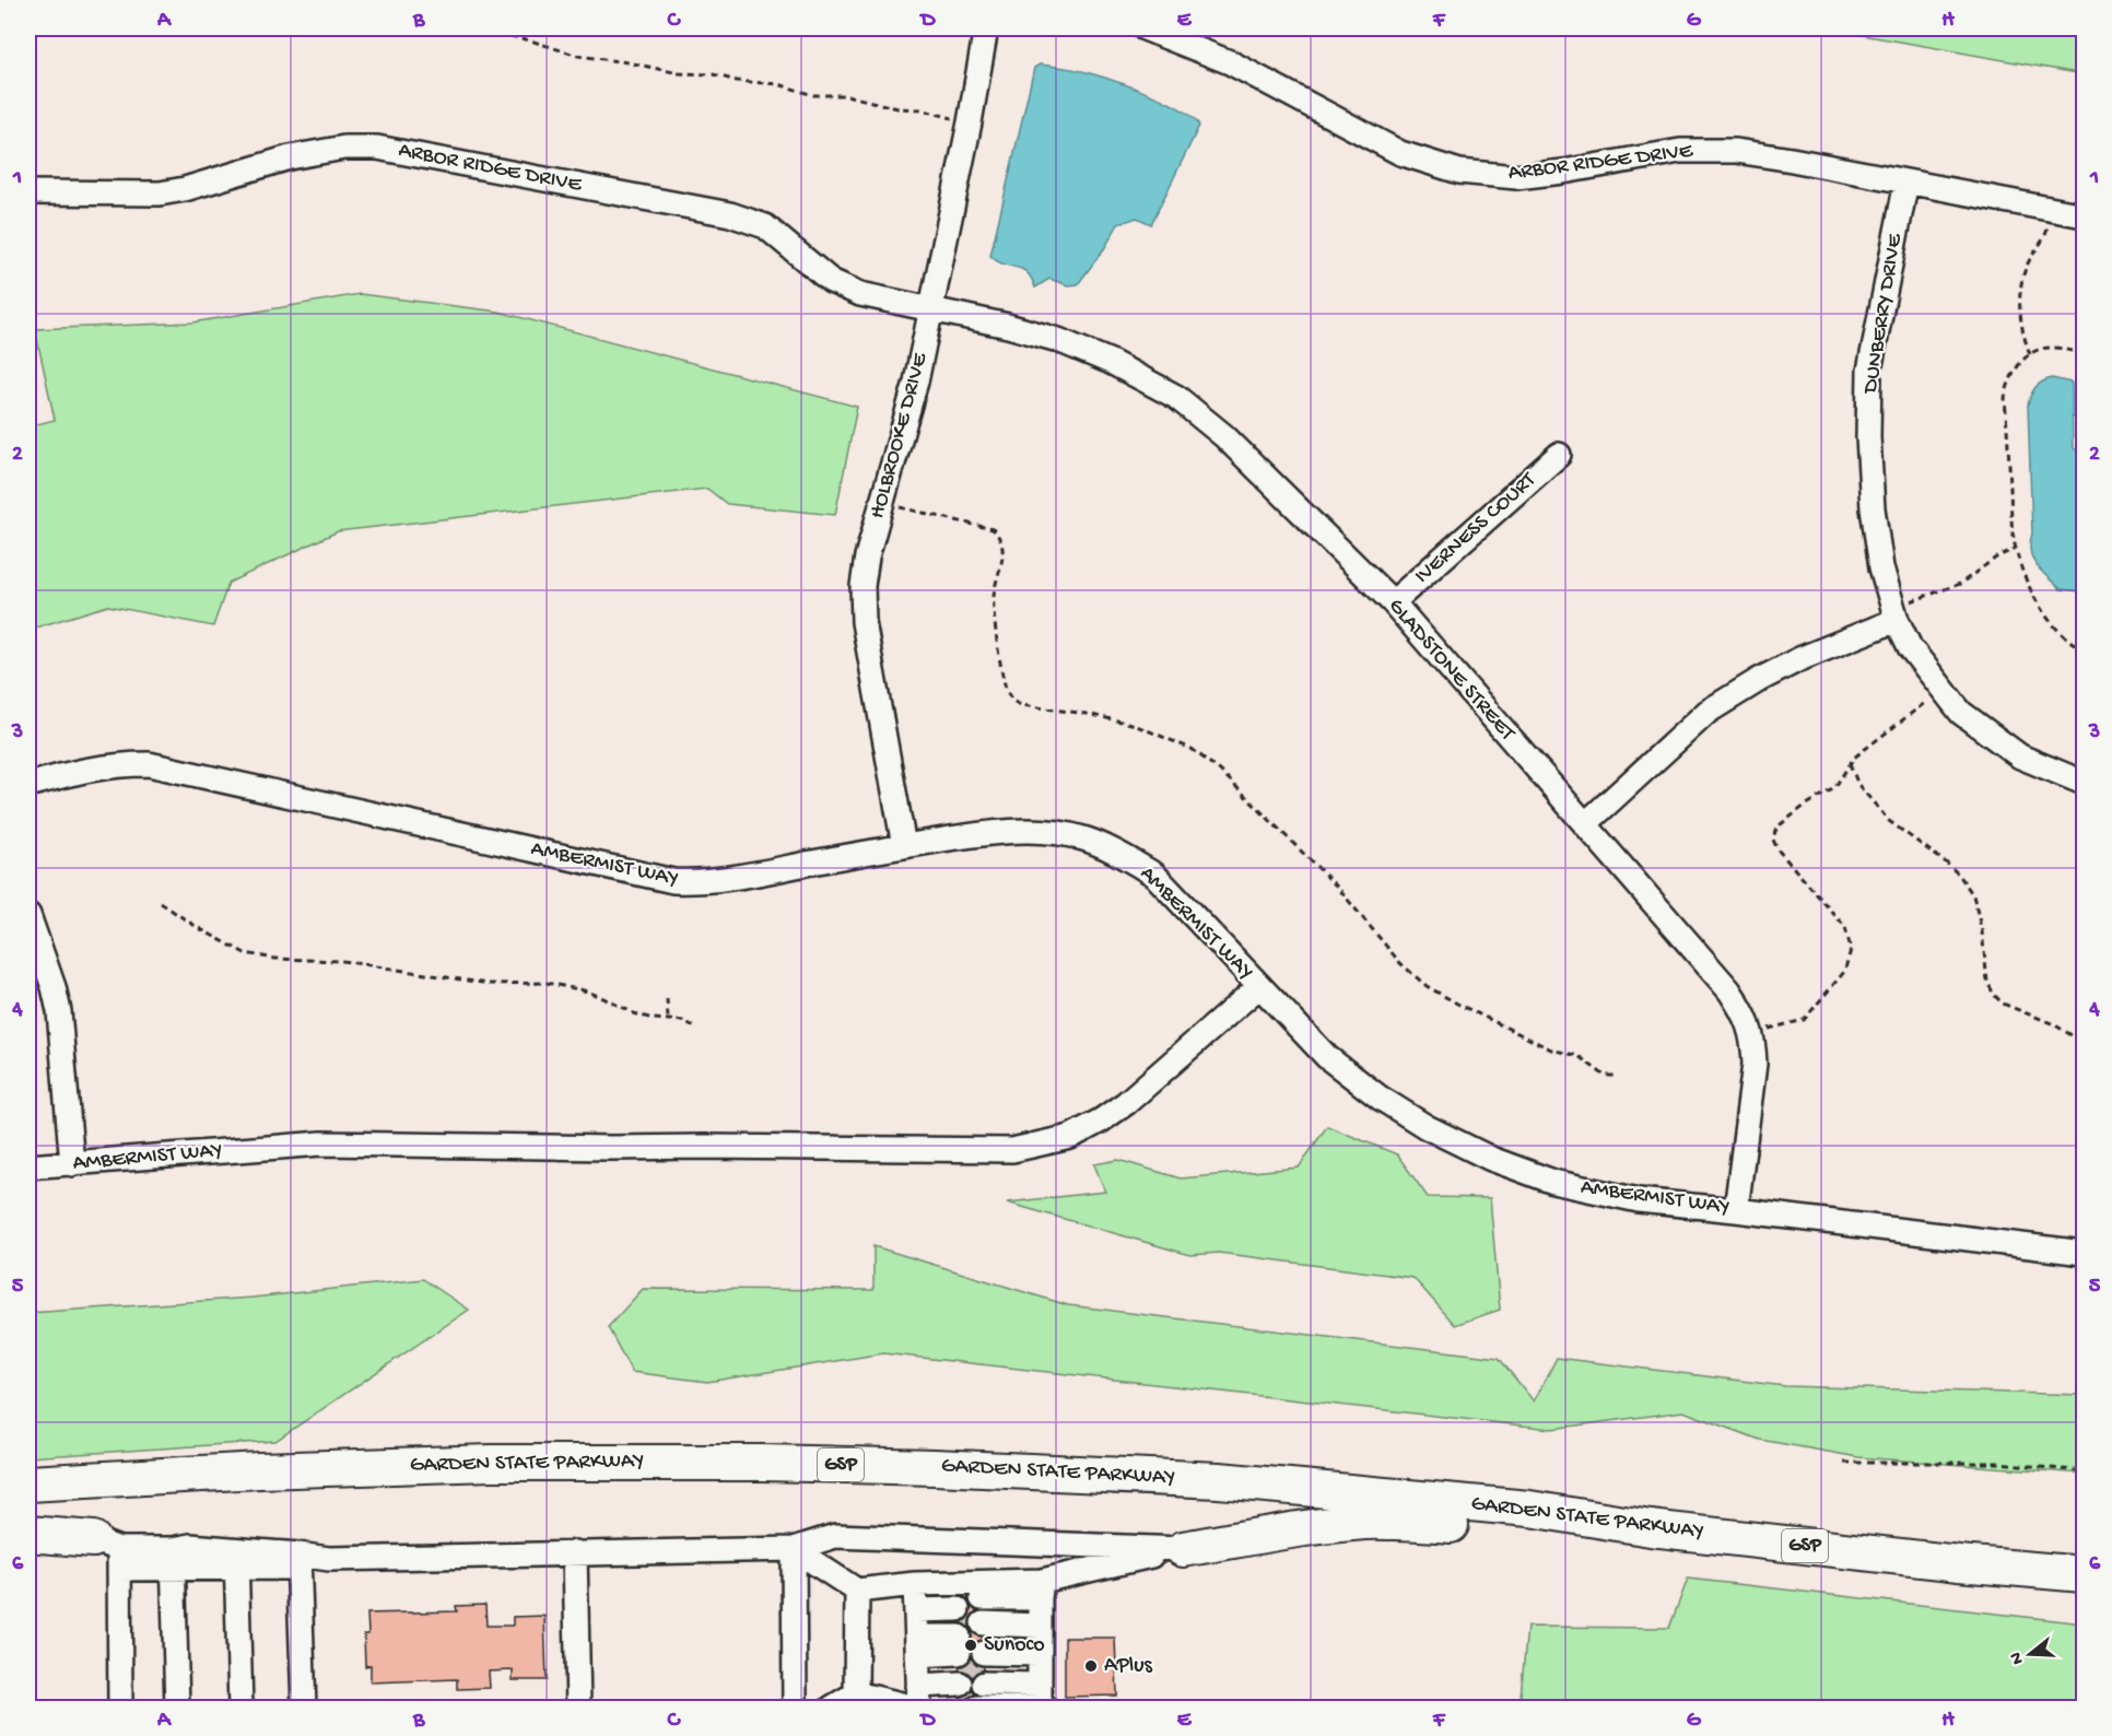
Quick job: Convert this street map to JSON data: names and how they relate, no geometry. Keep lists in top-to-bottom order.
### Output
{
  "streets": {
    "highway": ["GARDEN STATE PARKWAY", "GSP"],
    "street": [
      "ARBOR RIDGE DRIVE",
      "DUNBERRY DRIVE",
      "HOLBROOKE DRIVE",
      "IVERNESS COURT",
      "GLADSTONE STREET",
      "AMBERMIST WAY"
    ]
  },
  "crossings": [
    ["ARBOR RIDGE DRIVE", "DUNBERRY DRIVE"],
    ["ARBOR RIDGE DRIVE", "HOLBROOKE DRIVE"],
    ["ARBOR RIDGE DRIVE", "GLADSTONE STREET"],
    ["HOLBROOKE DRIVE", "GLADSTONE STREET"],
    ["HOLBROOKE DRIVE", "AMBERMIST WAY"],
    ["IVERNESS COURT", "GLADSTONE STREET"],
    ["GLADSTONE STREET", "AMBERMIST WAY"]
  ],
  "places": ["Sunoco", "APlus"],
  "north": "left",
  "grid": {
    "columns": [
      "A",
      "B",
      "C",
      "D",
      "E",
      "F",
      "G",
      "H"
    ],
    "rows": [
      "1",
      "2",
      "3",
      "4",
      "5",
      "6"
    ]
  }
}
